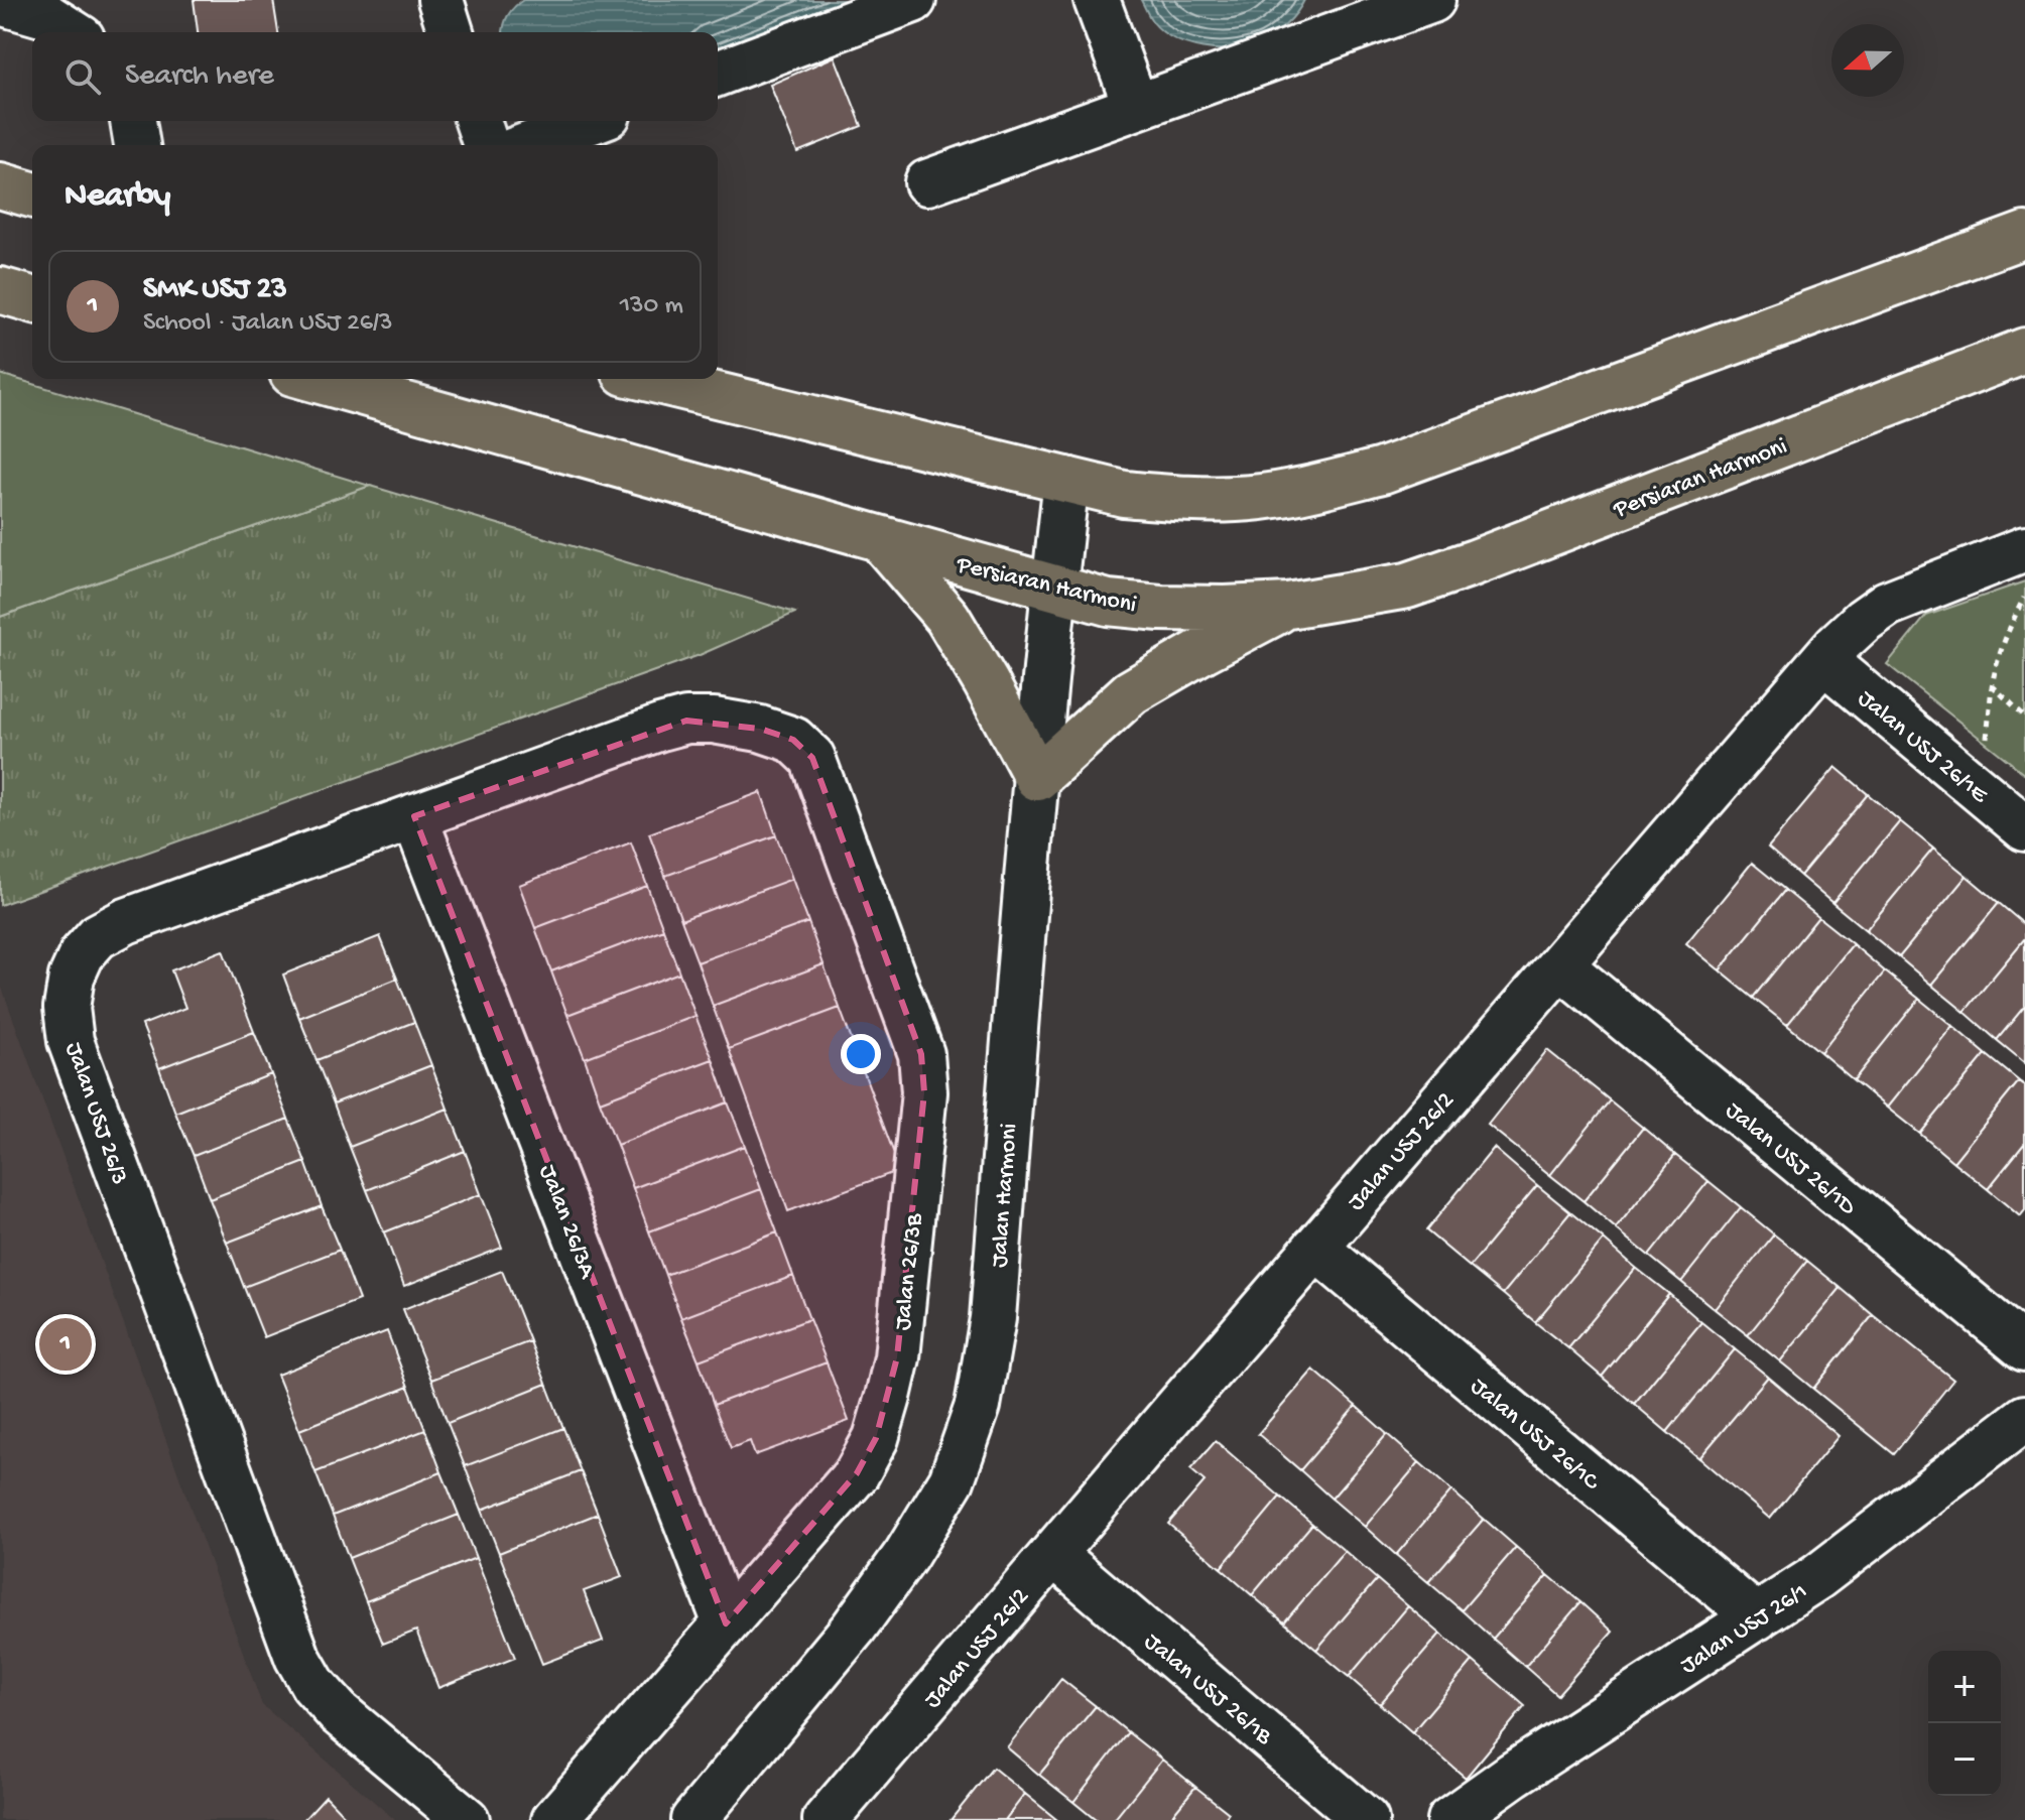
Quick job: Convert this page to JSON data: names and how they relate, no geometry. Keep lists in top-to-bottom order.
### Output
{
  "streets": {
    "main road": ["Persiaran Harmoni"],
    "street": [
      "Jalan USJ 26/1E",
      "Jalan USJ 26/3",
      "Jalan USJ 26/2",
      "Jalan USJ 26/1D",
      "Jalan Harmoni",
      "Jalan 26/3A",
      "Jalan 26/3B",
      "Jalan USJ 26/1C",
      "Jalan USJ 26/1",
      "Jalan USJ 26/1B"
    ]
  },
  "crossings": [
    ["Persiaran Harmoni", "Jalan Harmoni"],
    ["Jalan USJ 26/1E", "Jalan USJ 26/2"],
    ["Jalan USJ 26/3", "Jalan 26/3A"],
    ["Jalan USJ 26/3", "Jalan 26/3B"],
    ["Jalan USJ 26/2", "Jalan USJ 26/1D"],
    ["Jalan USJ 26/2", "Jalan USJ 26/1C"],
    ["Jalan USJ 26/2", "Jalan USJ 26/1B"],
    ["Jalan 26/3A", "Jalan 26/3B"],
    ["Jalan USJ 26/1C", "Jalan USJ 26/1"]
  ],
  "north": "left",
  "page": {
    "search": "Search here",
    "heading": "Nearby",
    "list": [
      {
        "mark": "1",
        "name": "SMK USJ 23",
        "note": "School · Jalan USJ 26/3",
        "value": "130 m"
      }
    ],
    "pins": "1",
    "map_buttons": ["+", "−"]
  }
}
